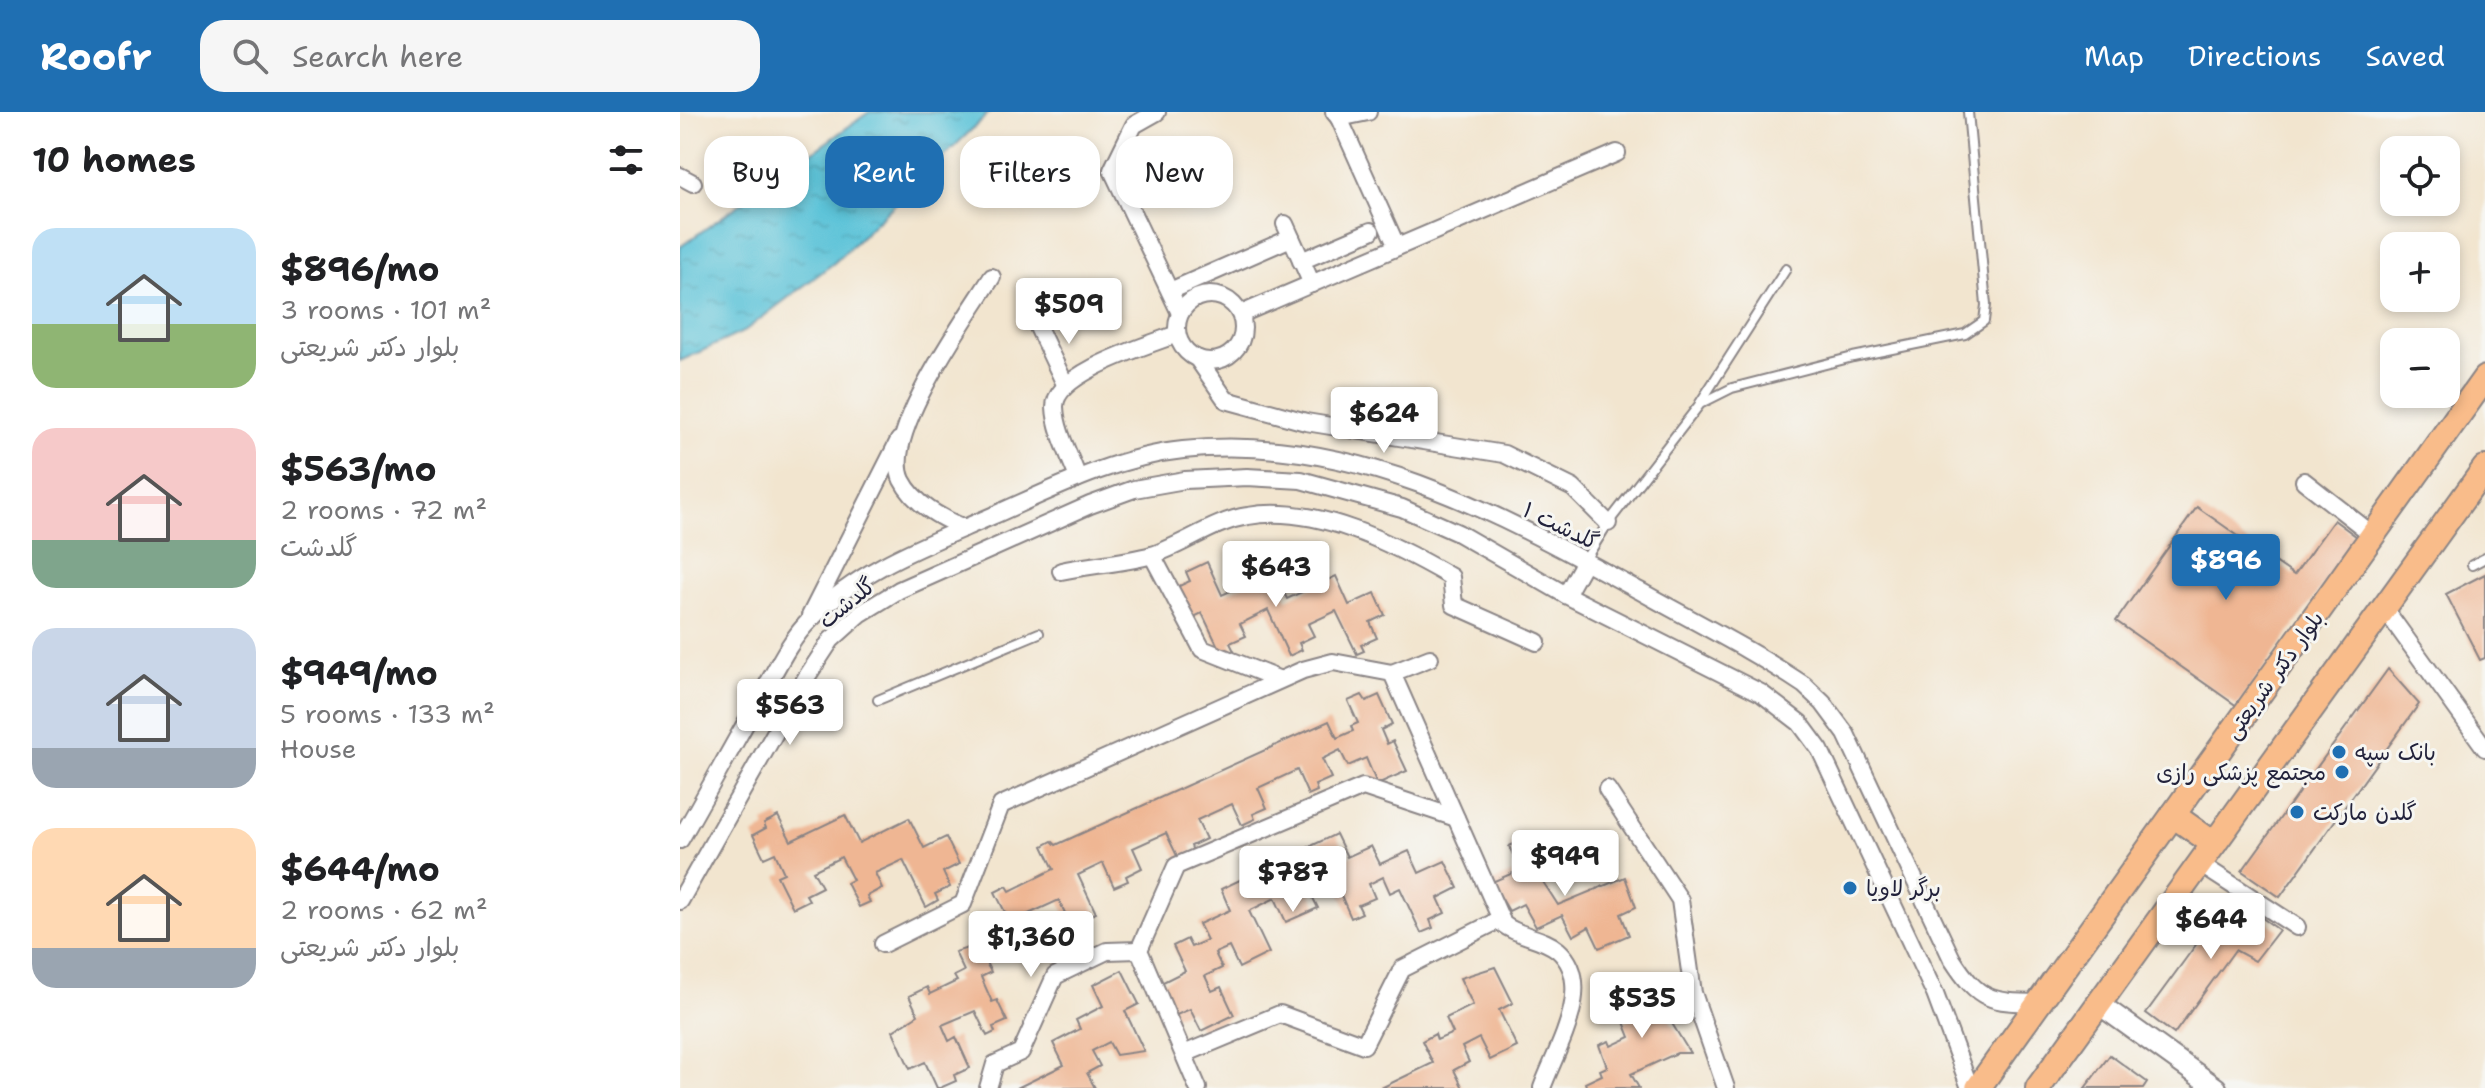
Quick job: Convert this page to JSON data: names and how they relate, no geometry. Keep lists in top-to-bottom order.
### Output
{
  "streets": {
    "main road": ["بلوار دکتر شریعتی"],
    "street": ["گلدشت ۱", "گلدشت"]
  },
  "crossings": [
    ["گلدشت ۱", "گلدشت"],
    ["گلدشت ۱", "بلوار دکتر شریعتی"]
  ],
  "places": [
    "بانک سپه",
    "مجتمع پزشکی رازی",
    "گلدن مارکت",
    "برگر لاویا"
  ],
  "page": {
    "header": "Roofr",
    "search": "Search here",
    "nav": ["Map", "Directions", "Saved"],
    "heading": "10 homes",
    "map_buttons": ["+", "−"],
    "chip": [
      "Buy",
      "Rent",
      "Filters",
      "New"
    ],
    "list": [
      {
        "name": "$896/mo",
        "note": "3 rooms · 101 m² · بلوار دکتر شریعتی"
      },
      {
        "name": "$563/mo",
        "note": "2 rooms · 72 m² · گلدشت"
      },
      {
        "name": "$949/mo",
        "note": "5 rooms · 133 m² · House"
      },
      {
        "name": "$644/mo",
        "note": "2 rooms · 62 m² · بلوار دکتر شریعتی"
      }
    ],
    "price": [
      "$509",
      "$624",
      "$896",
      "$643",
      "$563",
      "$949",
      "$787",
      "$644",
      "$1,360",
      "$535"
    ]
  }
}
